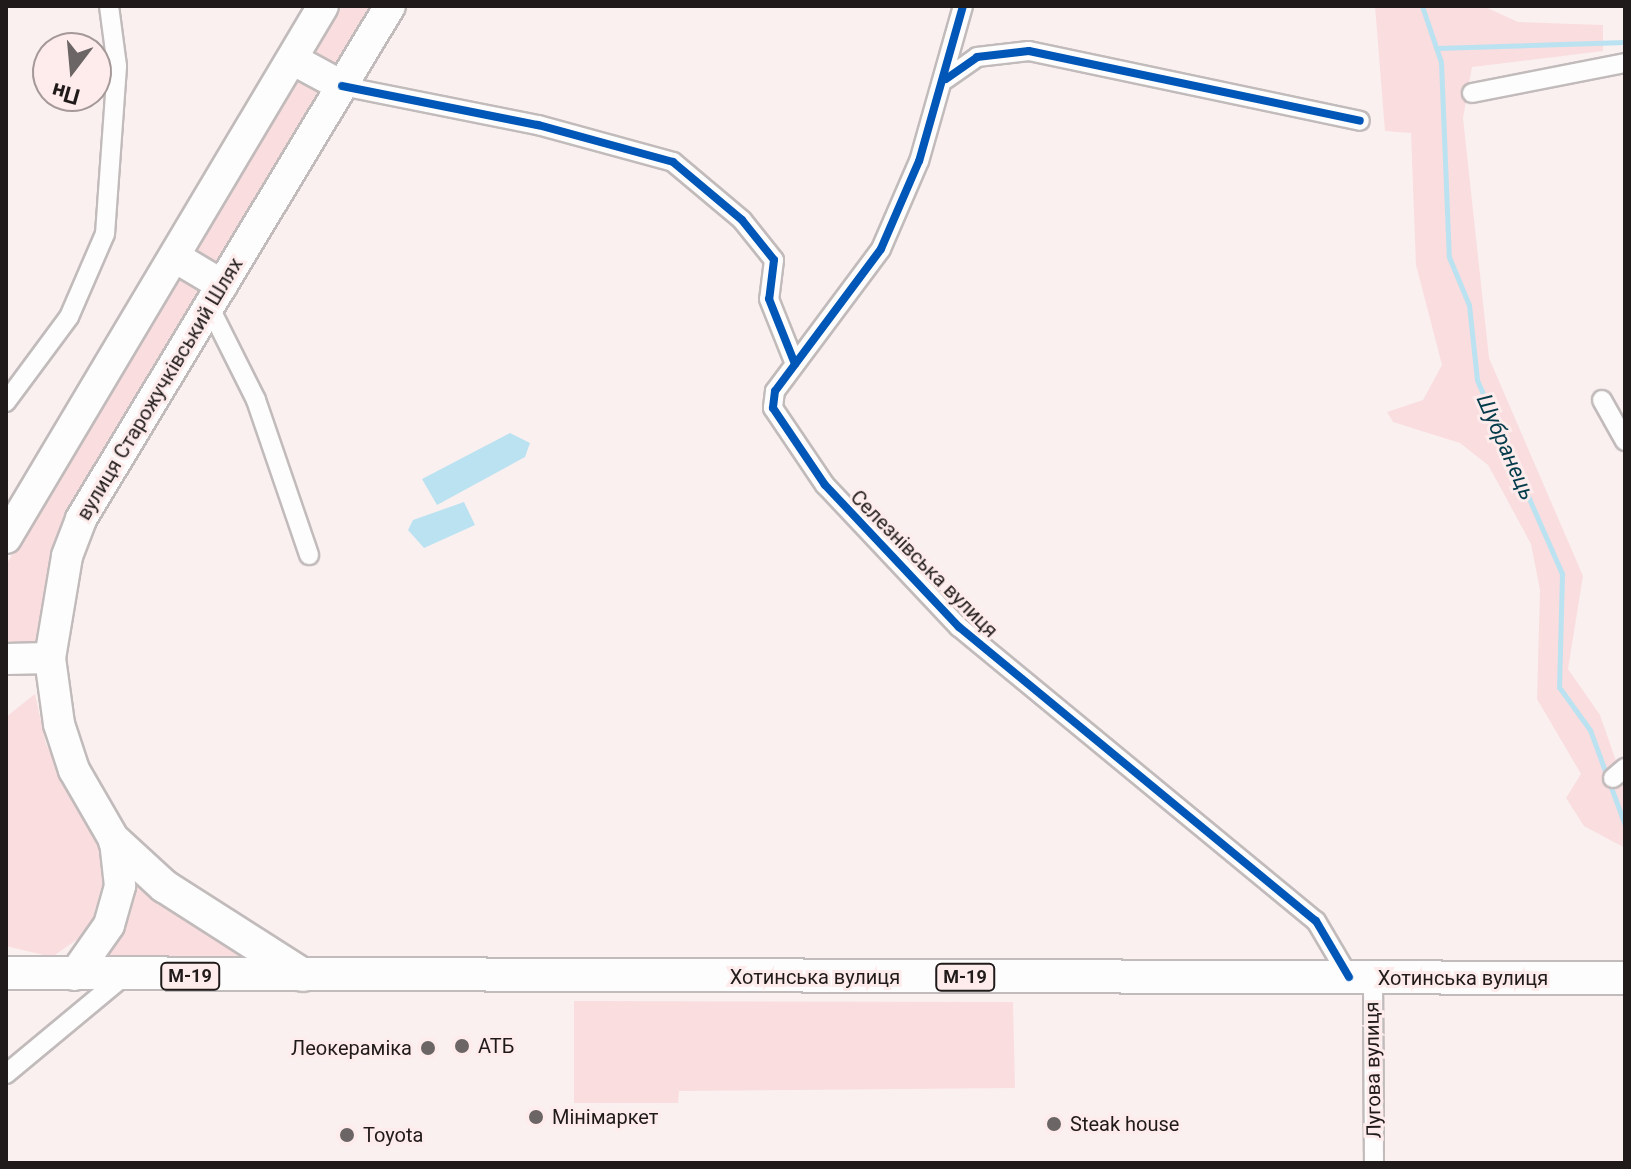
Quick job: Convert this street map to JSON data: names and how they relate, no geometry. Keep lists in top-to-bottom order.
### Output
{
  "streets": {
    "highway": ["М-19", "Хотинська вулиця"],
    "main road": ["вулиця Старожучківський Шлях"],
    "street": ["Селезнівська вулиця", "Лугова вулиця"]
  },
  "crossings": [
    ["вулиця Старожучківський Шлях", "Хотинська вулиця"],
    ["Селезнівська вулиця", "Хотинська вулиця"],
    ["Селезнівська вулиця", "Лугова вулиця"],
    ["Хотинська вулиця", "Лугова вулиця"]
  ],
  "water": ["Шубранець"],
  "places": [
    "АТБ",
    "Леокераміка",
    "Мінімаркет",
    "Steak house",
    "Toyota"
  ],
  "north": "bottom"
}
